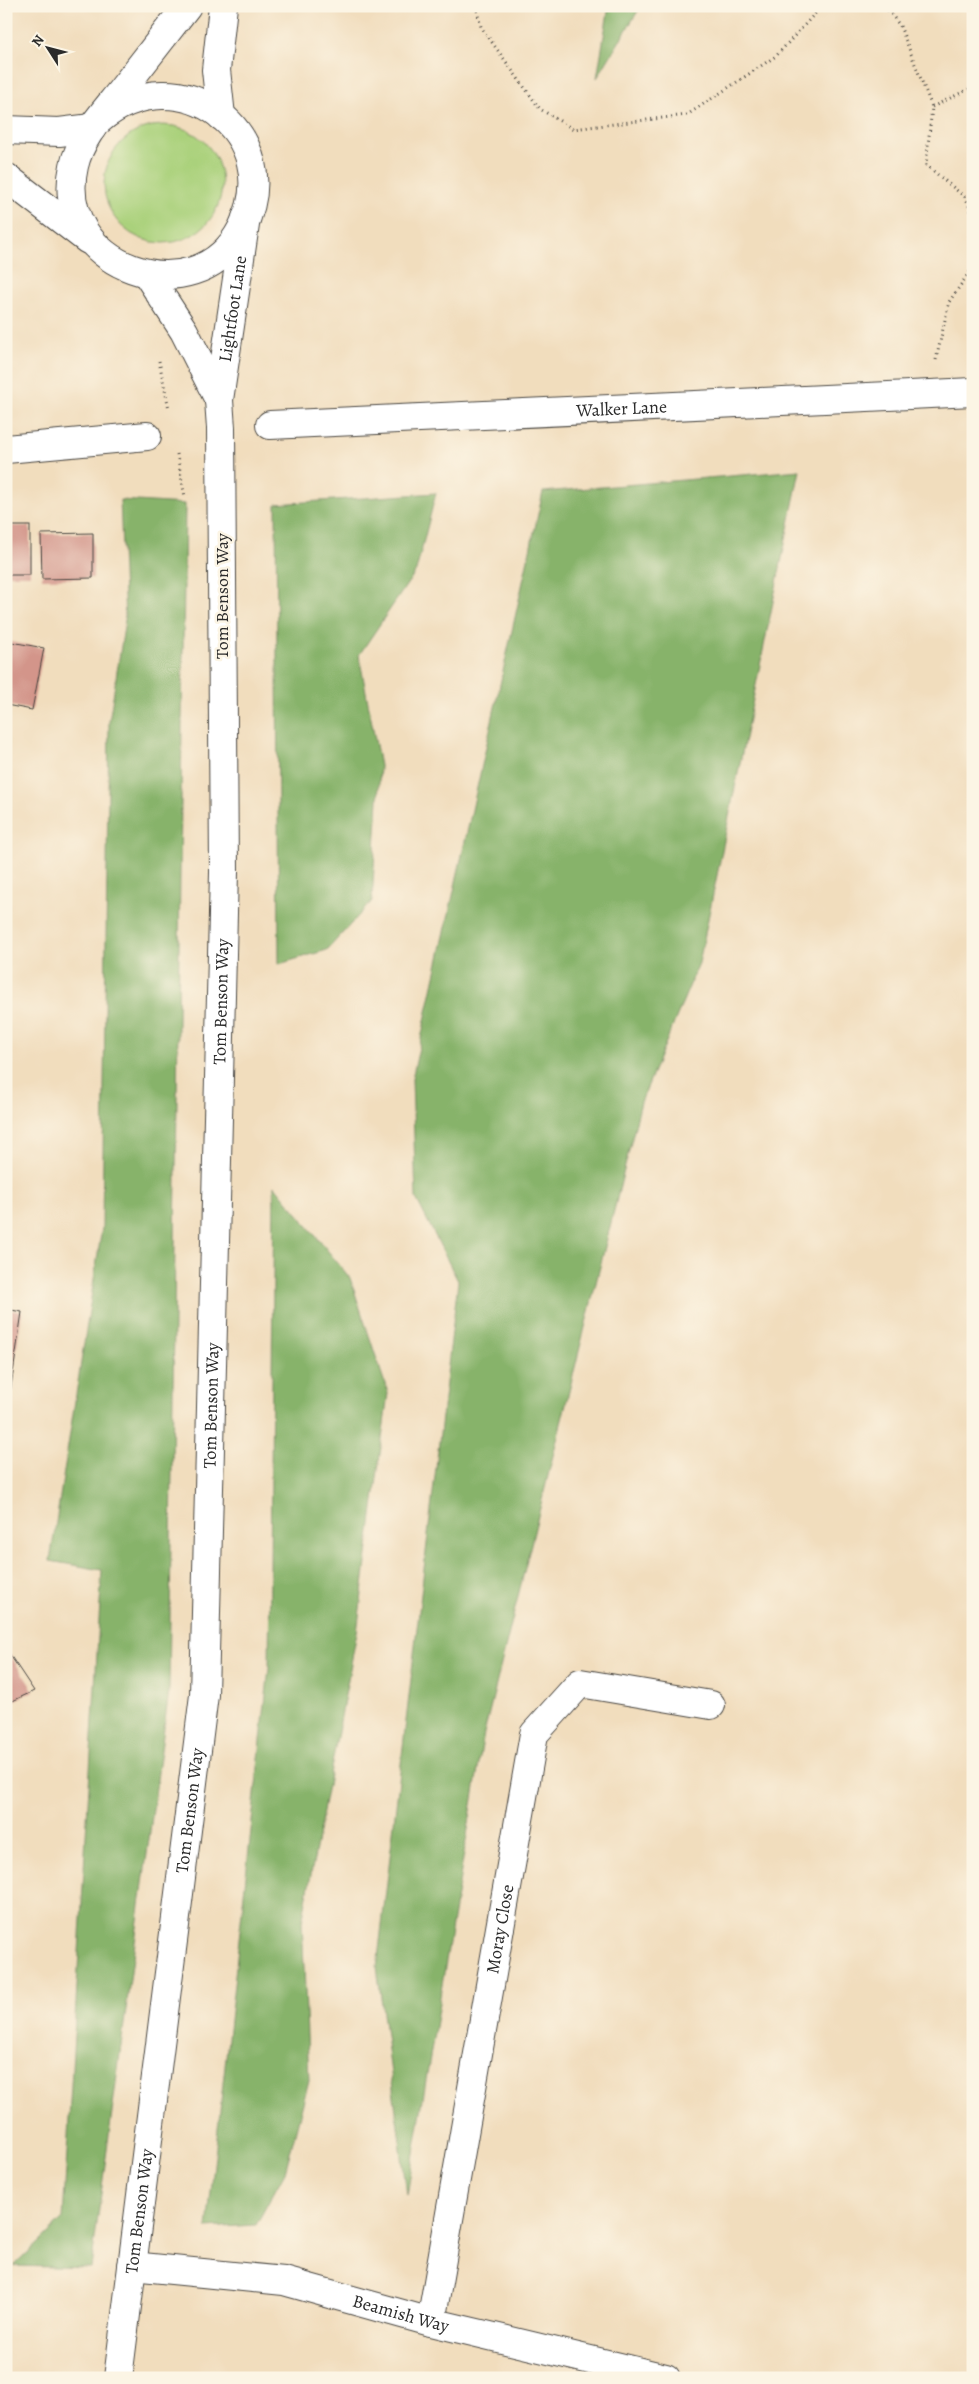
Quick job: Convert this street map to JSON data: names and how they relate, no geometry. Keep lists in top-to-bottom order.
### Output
{
  "streets": {
    "main road": [
      "Lightfoot Lane",
      "Walker Lane",
      "Tom Benson Way",
      "Moray Close",
      "Beamish Way"
    ]
  },
  "crossings": [
    ["Lightfoot Lane", "Tom Benson Way"],
    ["Tom Benson Way", "Beamish Way"],
    ["Moray Close", "Beamish Way"]
  ],
  "north": "top left"
}
